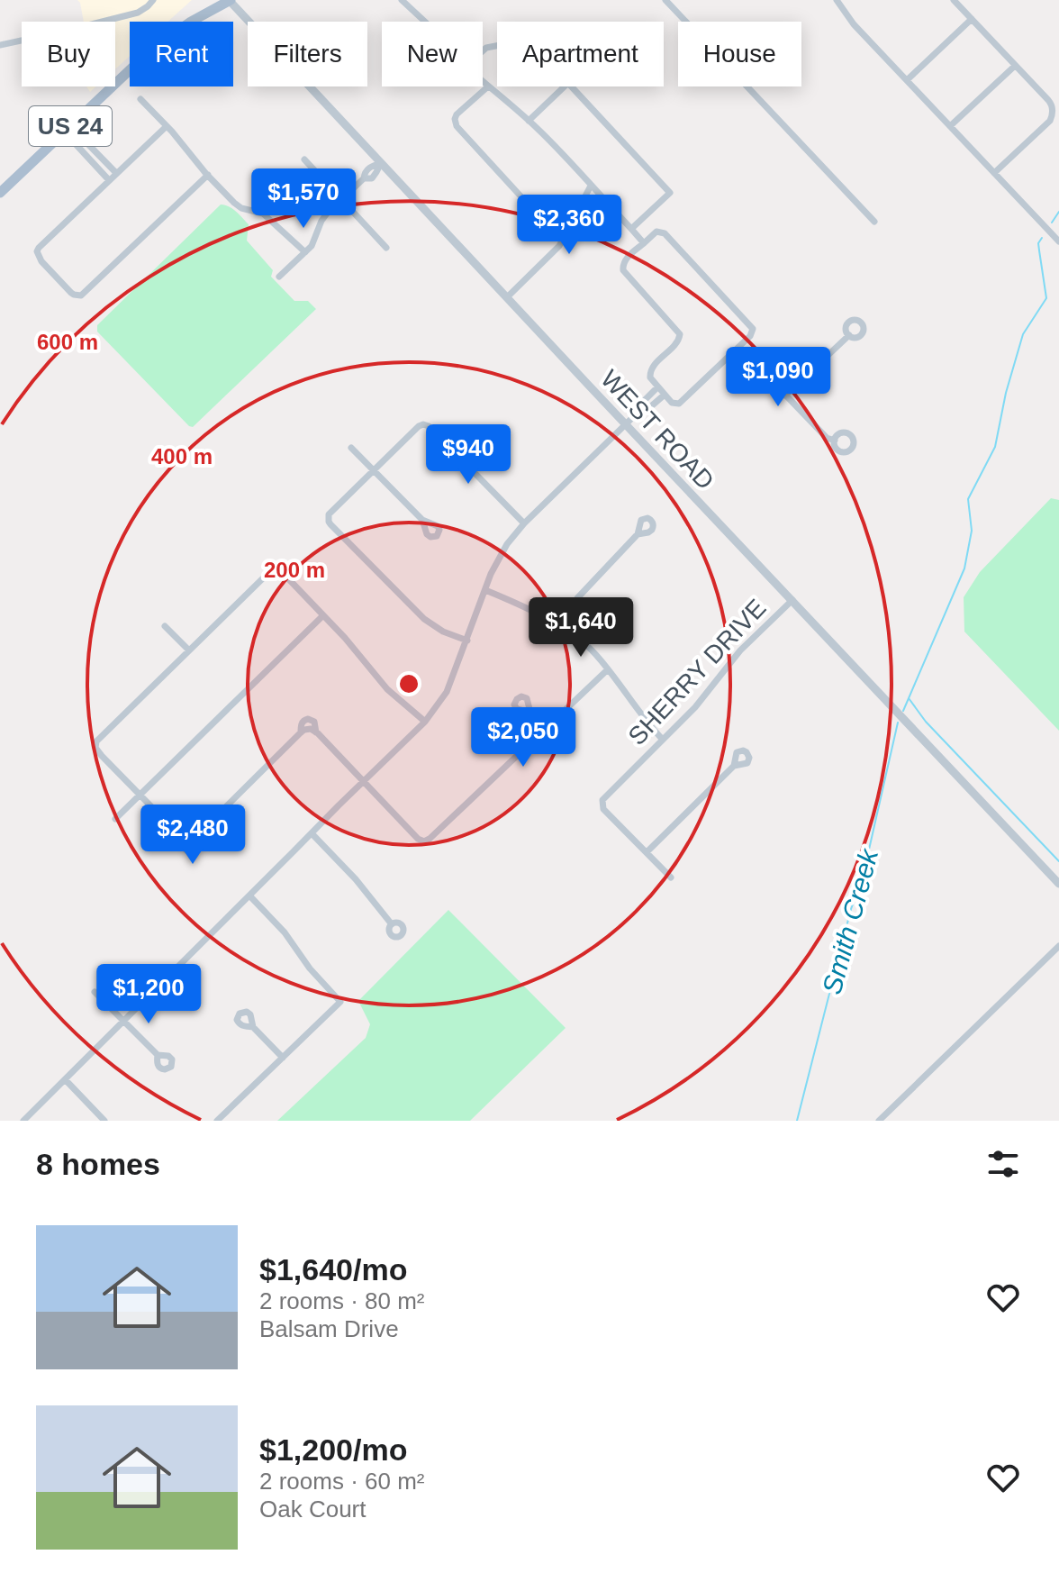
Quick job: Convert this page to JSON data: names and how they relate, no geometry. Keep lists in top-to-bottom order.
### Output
{
  "streets": {
    "main road": ["US 24"],
    "street": ["WEST ROAD", "SHERRY DRIVE"]
  },
  "crossings": [
    ["US 24", "WEST ROAD"],
    ["WEST ROAD", "SHERRY DRIVE"]
  ],
  "water": ["Smith Creek"],
  "page": {
    "chip": [
      "Buy",
      "Rent",
      "Filters",
      "New",
      "Apartment",
      "House"
    ],
    "price": [
      "$1,570",
      "$2,360",
      "$1,090",
      "$940",
      "$1,640",
      "$2,050",
      "$2,480",
      "$1,200"
    ],
    "heading": "8 homes",
    "list": [
      {
        "name": "$1,640/mo",
        "note": "2 rooms · 80 m² · Balsam Drive"
      },
      {
        "name": "$1,200/mo",
        "note": "2 rooms · 60 m² · Oak Court"
      }
    ]
  },
  "rings": ["600 m", "400 m", "200 m"]
}
